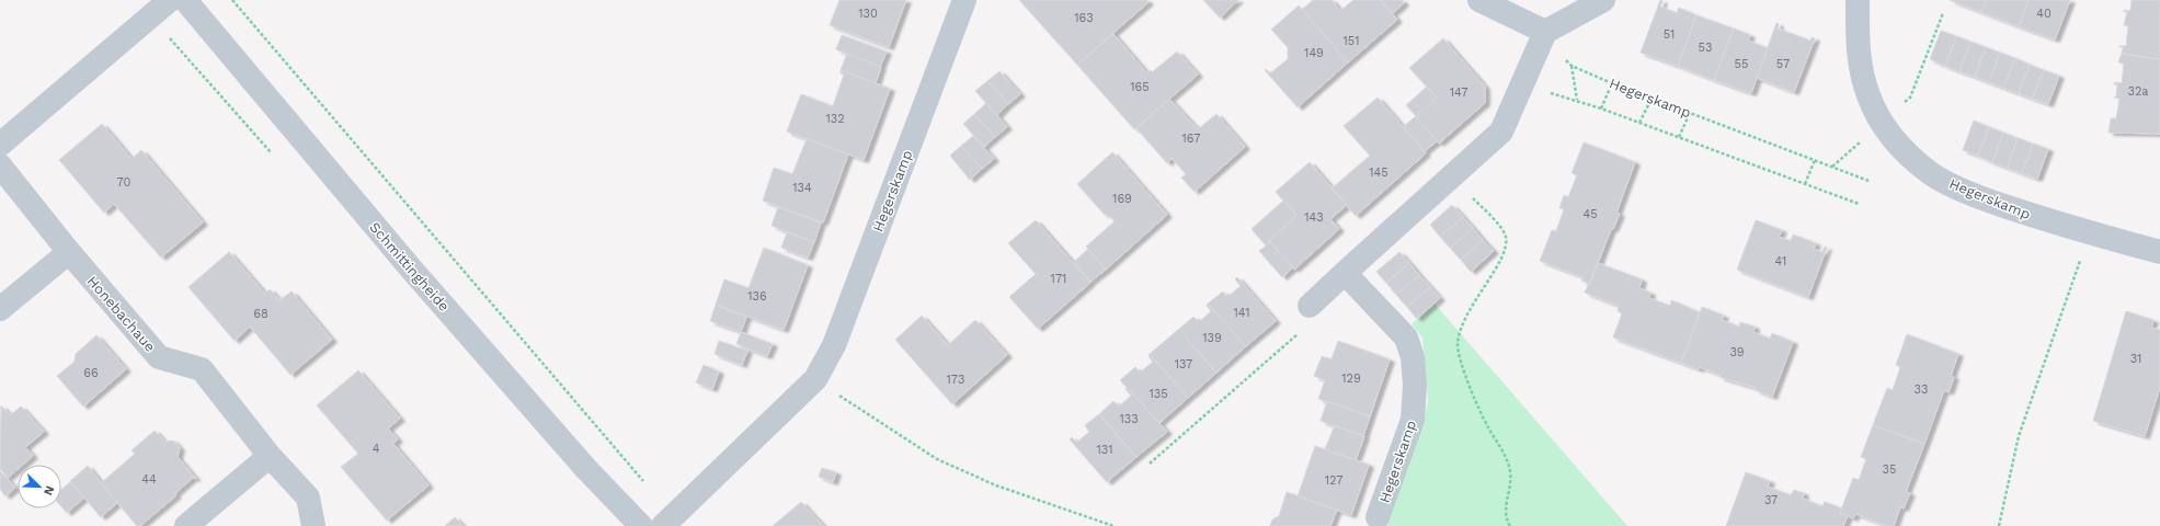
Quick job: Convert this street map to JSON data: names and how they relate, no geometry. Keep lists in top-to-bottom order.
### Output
{
  "streets": {
    "street": ["Hegerskamp", "Schmittingheide", "Honebachaue"]
  },
  "house_numbers": [
    "130",
    "40",
    "163",
    "51",
    "151",
    "53",
    "149",
    "55",
    "57",
    "165",
    "32a",
    "147",
    "132",
    "167",
    "145",
    "70",
    "134",
    "169",
    "45",
    "143",
    "41",
    "171",
    "136",
    "141",
    "68",
    "139",
    "39",
    "31",
    "137",
    "66",
    "129",
    "173",
    "33",
    "135",
    "133",
    "4",
    "131",
    "35",
    "44",
    "127",
    "37"
  ],
  "north": "bottom right"
}
